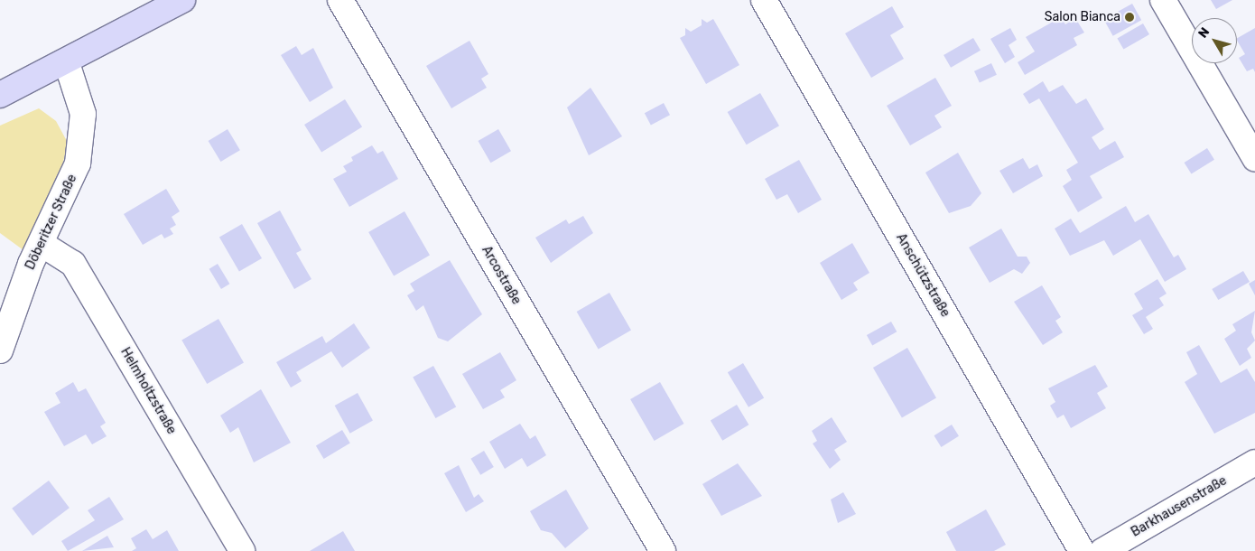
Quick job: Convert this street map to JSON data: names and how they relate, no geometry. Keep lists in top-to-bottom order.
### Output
{
  "streets": {
    "street": [
      "Döberitzer Straße",
      "Arcostraße",
      "Anschützstraße",
      "Helmholtzstraße",
      "Barkhausenstraße"
    ]
  },
  "crossings": [
    ["Döberitzer Straße", "Helmholtzstraße"]
  ],
  "places": ["Salon Bianca"],
  "north": "top left"
}
